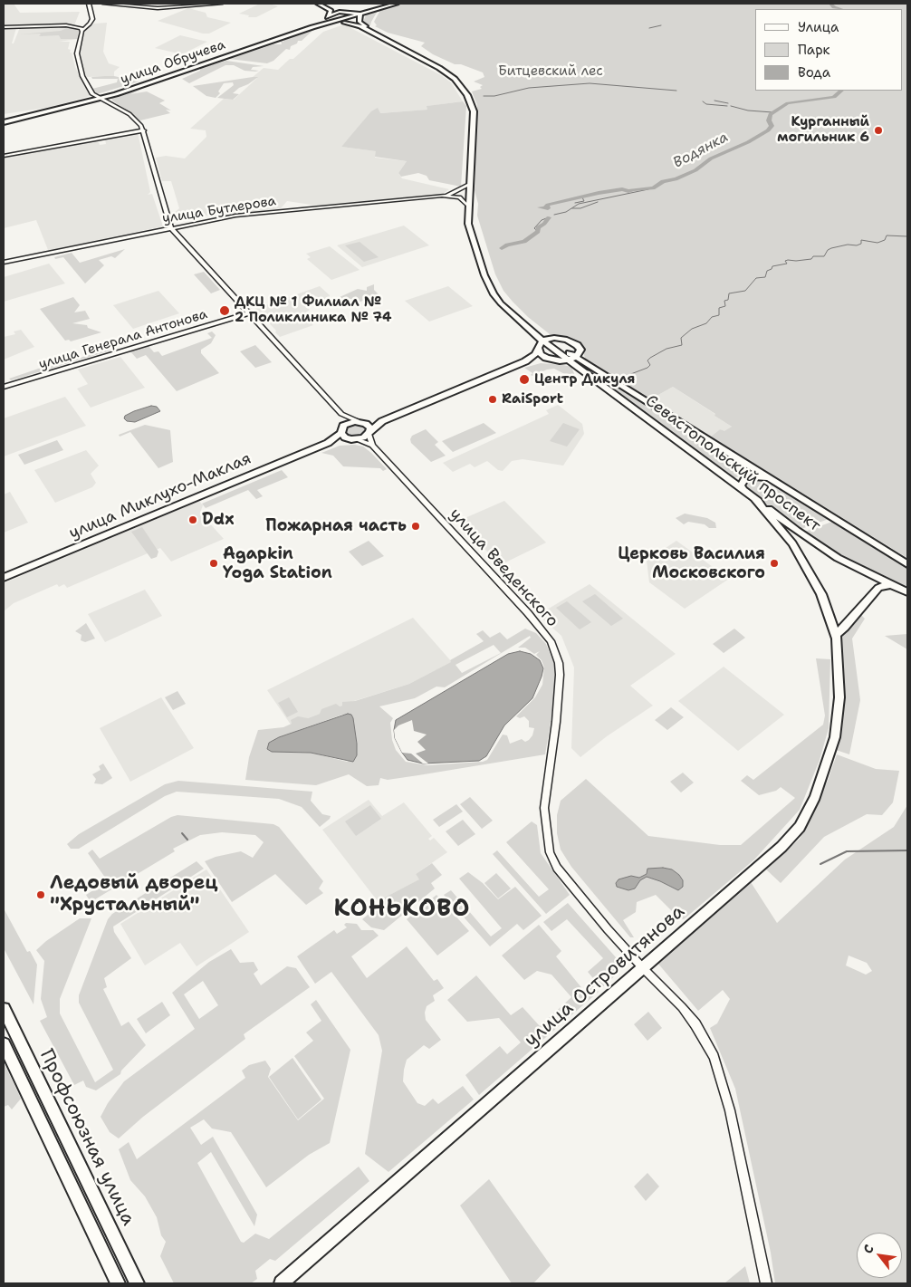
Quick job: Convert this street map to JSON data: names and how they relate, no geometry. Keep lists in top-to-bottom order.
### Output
{
  "streets": {
    "main road": [
      "улица Обручева",
      "Севастопольский проспект",
      "улица Миклухо-Маклая",
      "улица Островитянова",
      "Профсоюзная улица"
    ],
    "street": ["улица Бутлерова", "улица Генерала Антонова", "улица Введенского"]
  },
  "crossings": [
    ["улица Обручева", "Севастопольский проспект"],
    ["улица Бутлерова", "Севастопольский проспект"],
    ["Севастопольский проспект", "улица Островитянова"],
    ["улица Миклухо-Маклая", "улица Введенского"],
    ["улица Введенского", "улица Островитянова"]
  ],
  "districts": ["КОНЬКОВО"],
  "water": ["Водянка"],
  "parks": ["Битцевский лес"],
  "places": [
    "Курганный могильник 6",
    "ДКЦ № 1 Филиал № 2 Поликлиника № 74",
    "Центр Дикуля",
    "RaiSport",
    "Ddx",
    "Пожарная часть",
    "Agapkin Yoga Station",
    "Церковь Василия Московского",
    "Ледовый дворец \"Хрустальный\""
  ],
  "legend": ["Улица", "Парк", "Вода"],
  "north": "top left"
}
